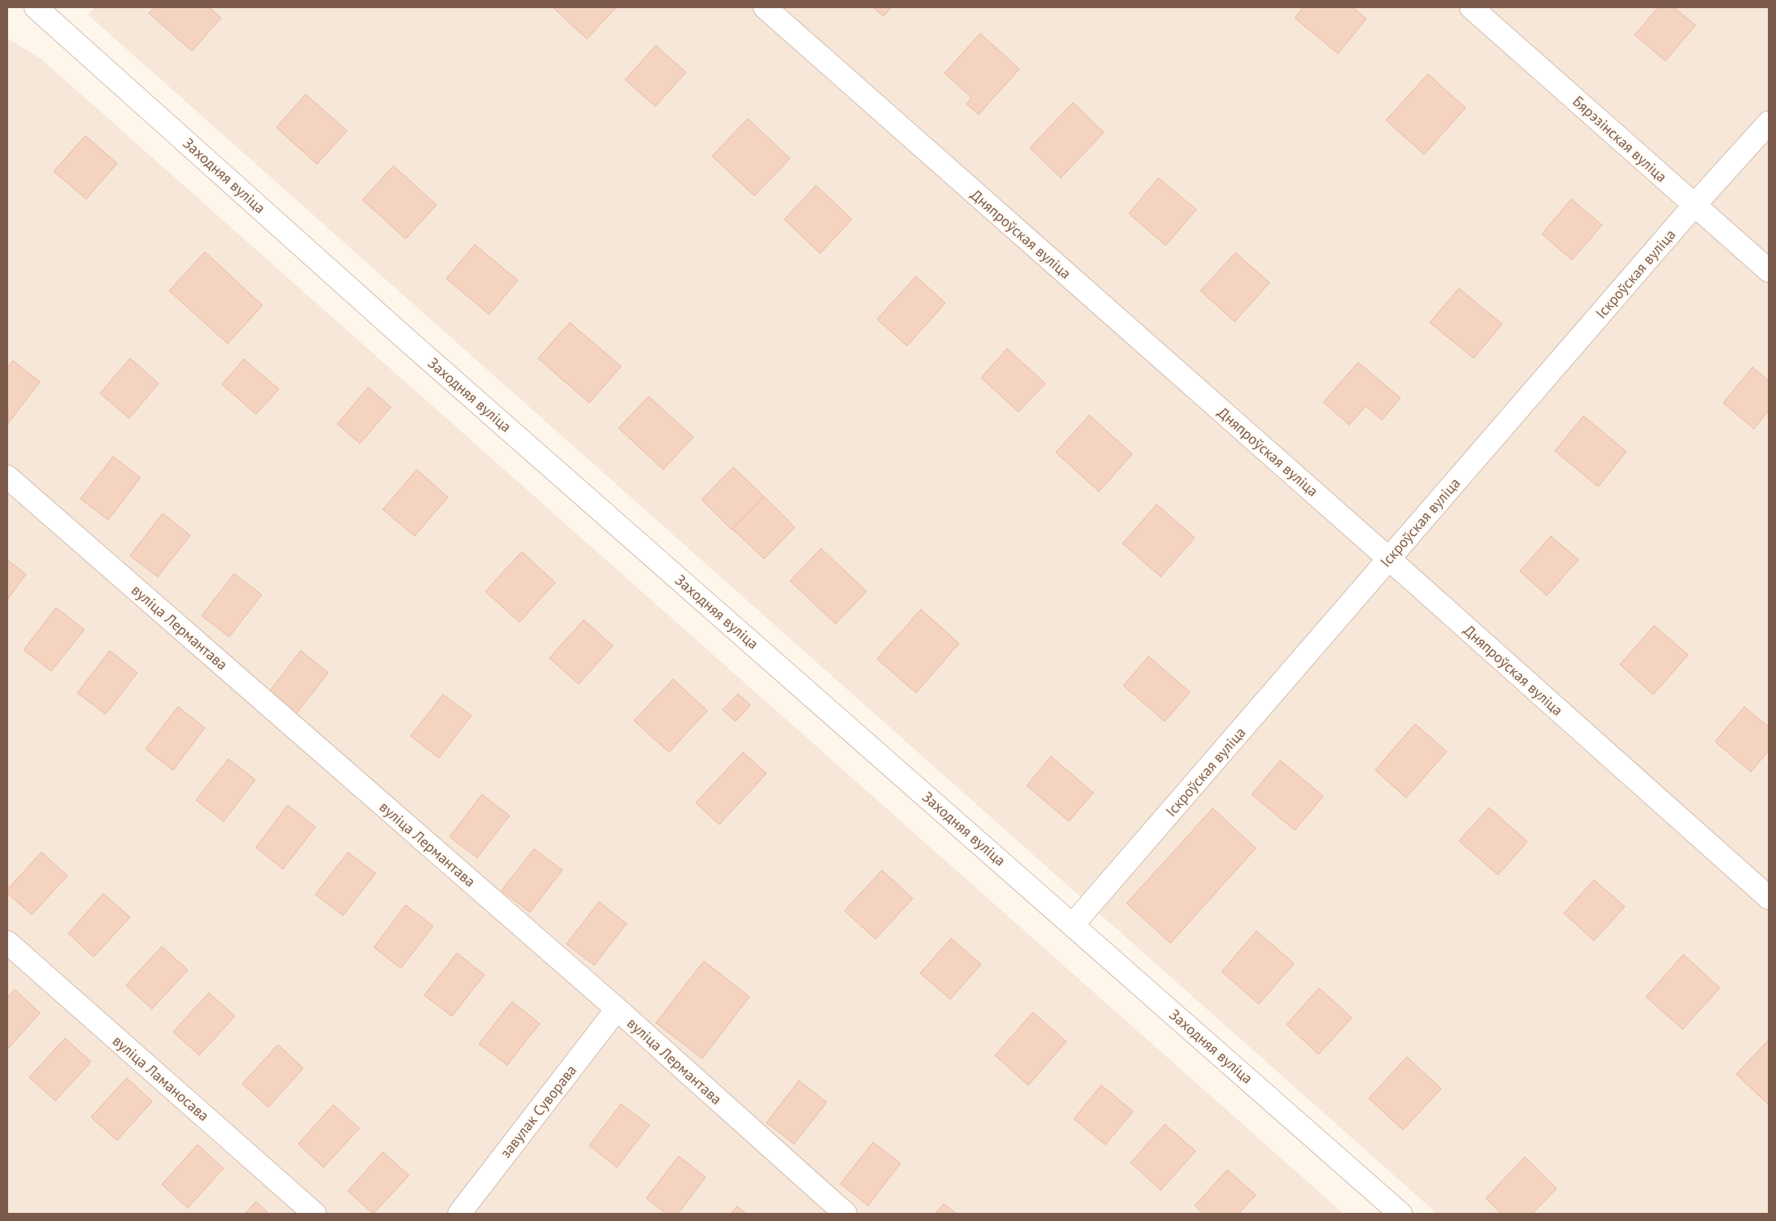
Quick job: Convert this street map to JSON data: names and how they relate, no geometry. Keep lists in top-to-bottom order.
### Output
{
  "streets": {
    "street": [
      "Бярэзінская вуліца",
      "Заходняя вуліца",
      "Дняпроўская вуліца",
      "Іскроўская вуліца",
      "вуліца Лермантава",
      "вуліца Ламаносава",
      "завулак Суворава"
    ]
  },
  "crossings": [
    ["Бярэзінская вуліца", "Іскроўская вуліца"],
    ["Заходняя вуліца", "Іскроўская вуліца"],
    ["Дняпроўская вуліца", "Іскроўская вуліца"],
    ["вуліца Лермантава", "завулак Суворава"]
  ]
}
